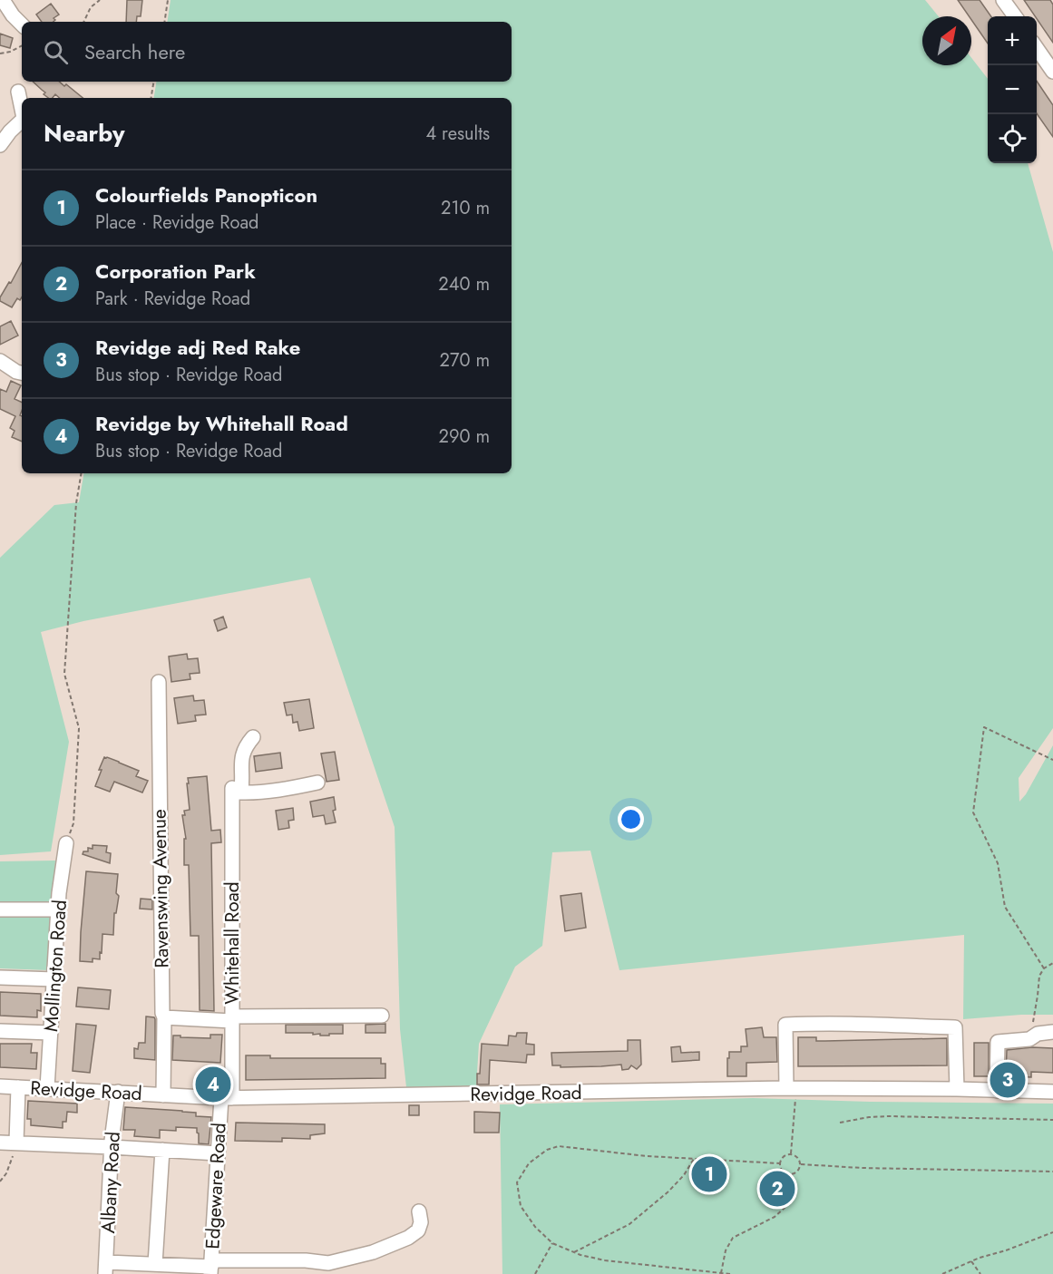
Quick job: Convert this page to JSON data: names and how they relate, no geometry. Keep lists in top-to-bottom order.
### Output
{
  "streets": {
    "street": [
      "Ravenswing Avenue",
      "Whitehall Road",
      "Mollington Road",
      "Revidge Road",
      "Albany Road",
      "Edgeware Road"
    ]
  },
  "crossings": [
    ["Ravenswing Avenue", "Revidge Road"],
    ["Whitehall Road", "Revidge Road"],
    ["Whitehall Road", "Edgeware Road"],
    ["Mollington Road", "Revidge Road"],
    ["Revidge Road", "Albany Road"],
    ["Revidge Road", "Edgeware Road"]
  ],
  "north": "top right",
  "page": {
    "map_buttons": ["+", "−"],
    "search": "Search here",
    "heading": ["Nearby", "4 results"],
    "list": [
      {
        "mark": "1",
        "name": "Colourfields Panopticon",
        "note": "Place · Revidge Road",
        "value": "210 m"
      },
      {
        "mark": "2",
        "name": "Corporation Park",
        "note": "Park · Revidge Road",
        "value": "240 m"
      },
      {
        "mark": "3",
        "name": "Revidge adj Red Rake",
        "note": "Bus stop · Revidge Road",
        "value": "270 m"
      },
      {
        "mark": "4",
        "name": "Revidge by Whitehall Road",
        "note": "Bus stop · Revidge Road",
        "value": "290 m"
      }
    ],
    "pins": [
      "3",
      "4",
      "1",
      "2"
    ]
  }
}
